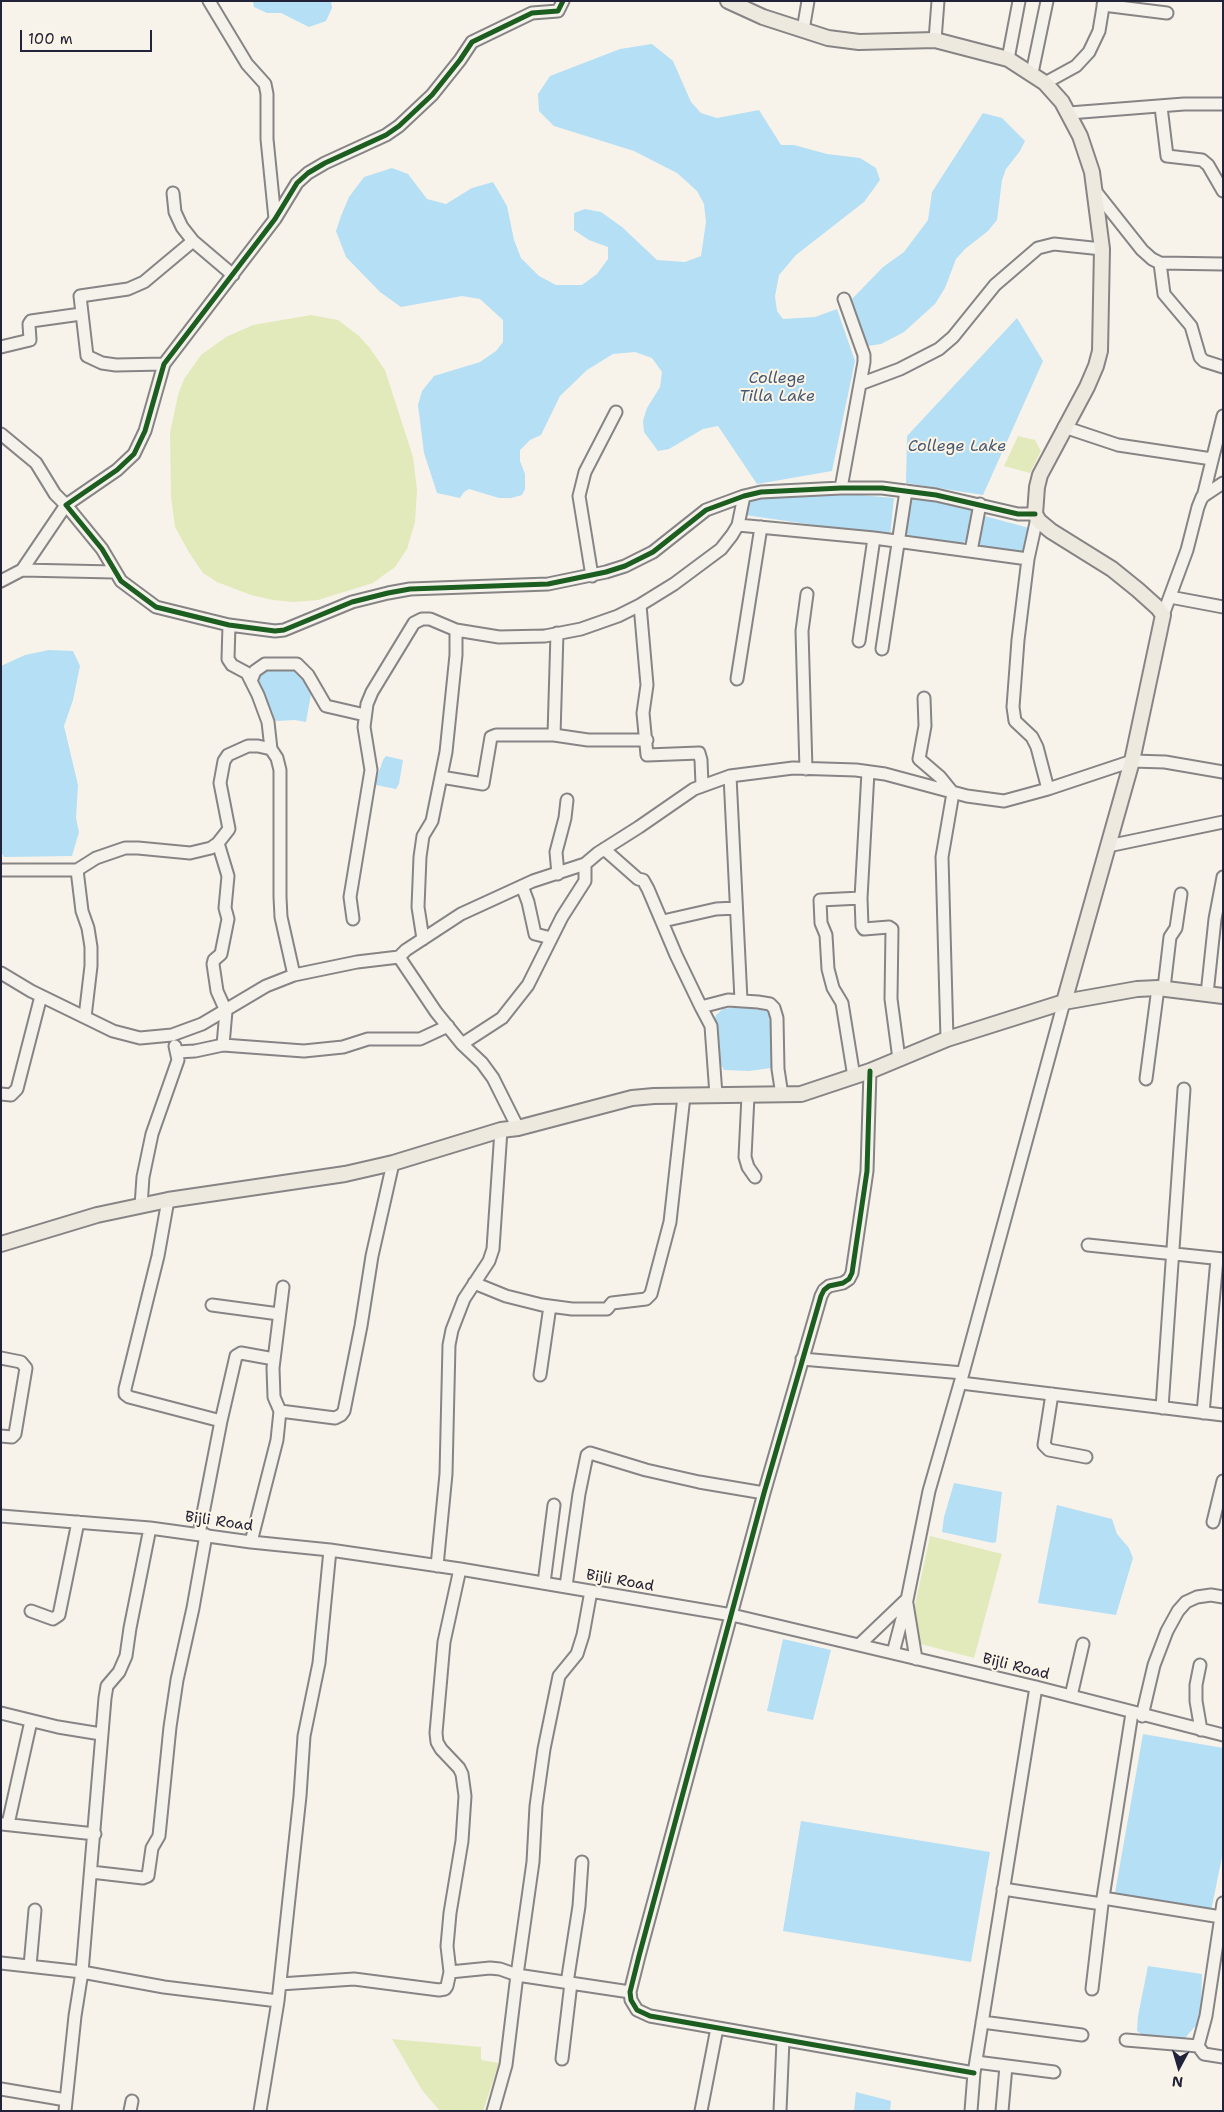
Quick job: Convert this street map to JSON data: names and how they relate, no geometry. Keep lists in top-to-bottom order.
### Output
{
  "streets": {
    "street": ["Bijli Road"]
  },
  "water": ["College Tilla Lake", "College Lake"],
  "scale_bar": "100 m",
  "north": "bottom"
}
